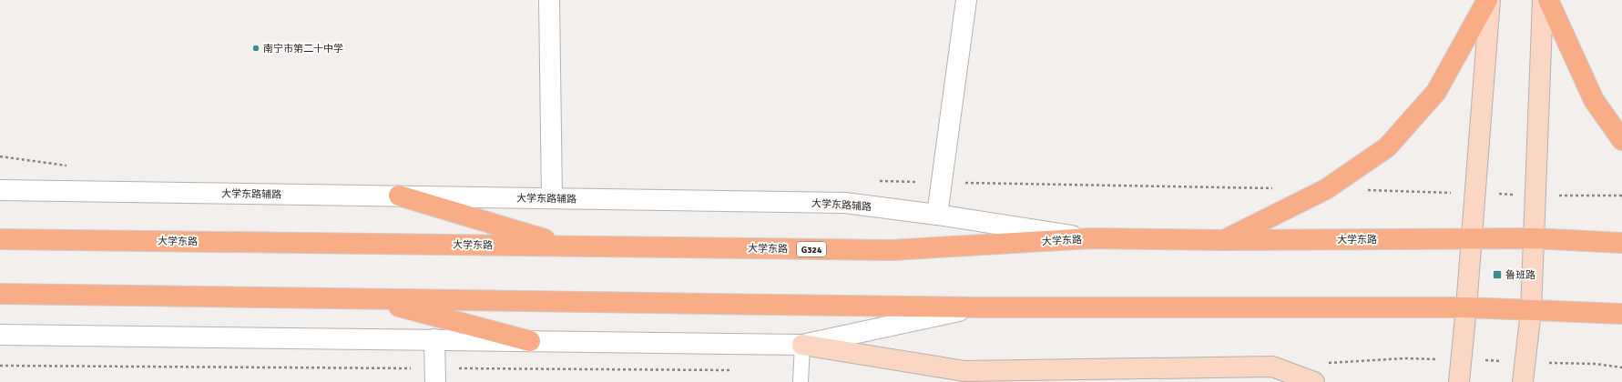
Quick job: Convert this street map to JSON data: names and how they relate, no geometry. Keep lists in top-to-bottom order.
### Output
{
  "streets": {
    "main road": ["大学东路", "G324"],
    "street": ["大学东路辅路"]
  },
  "crossings": [
    ["大学东路辅路", "大学东路"]
  ],
  "places": {
    "other": ["南宁市第二十中学"],
    "transit": ["鲁班路"]
  }
}
